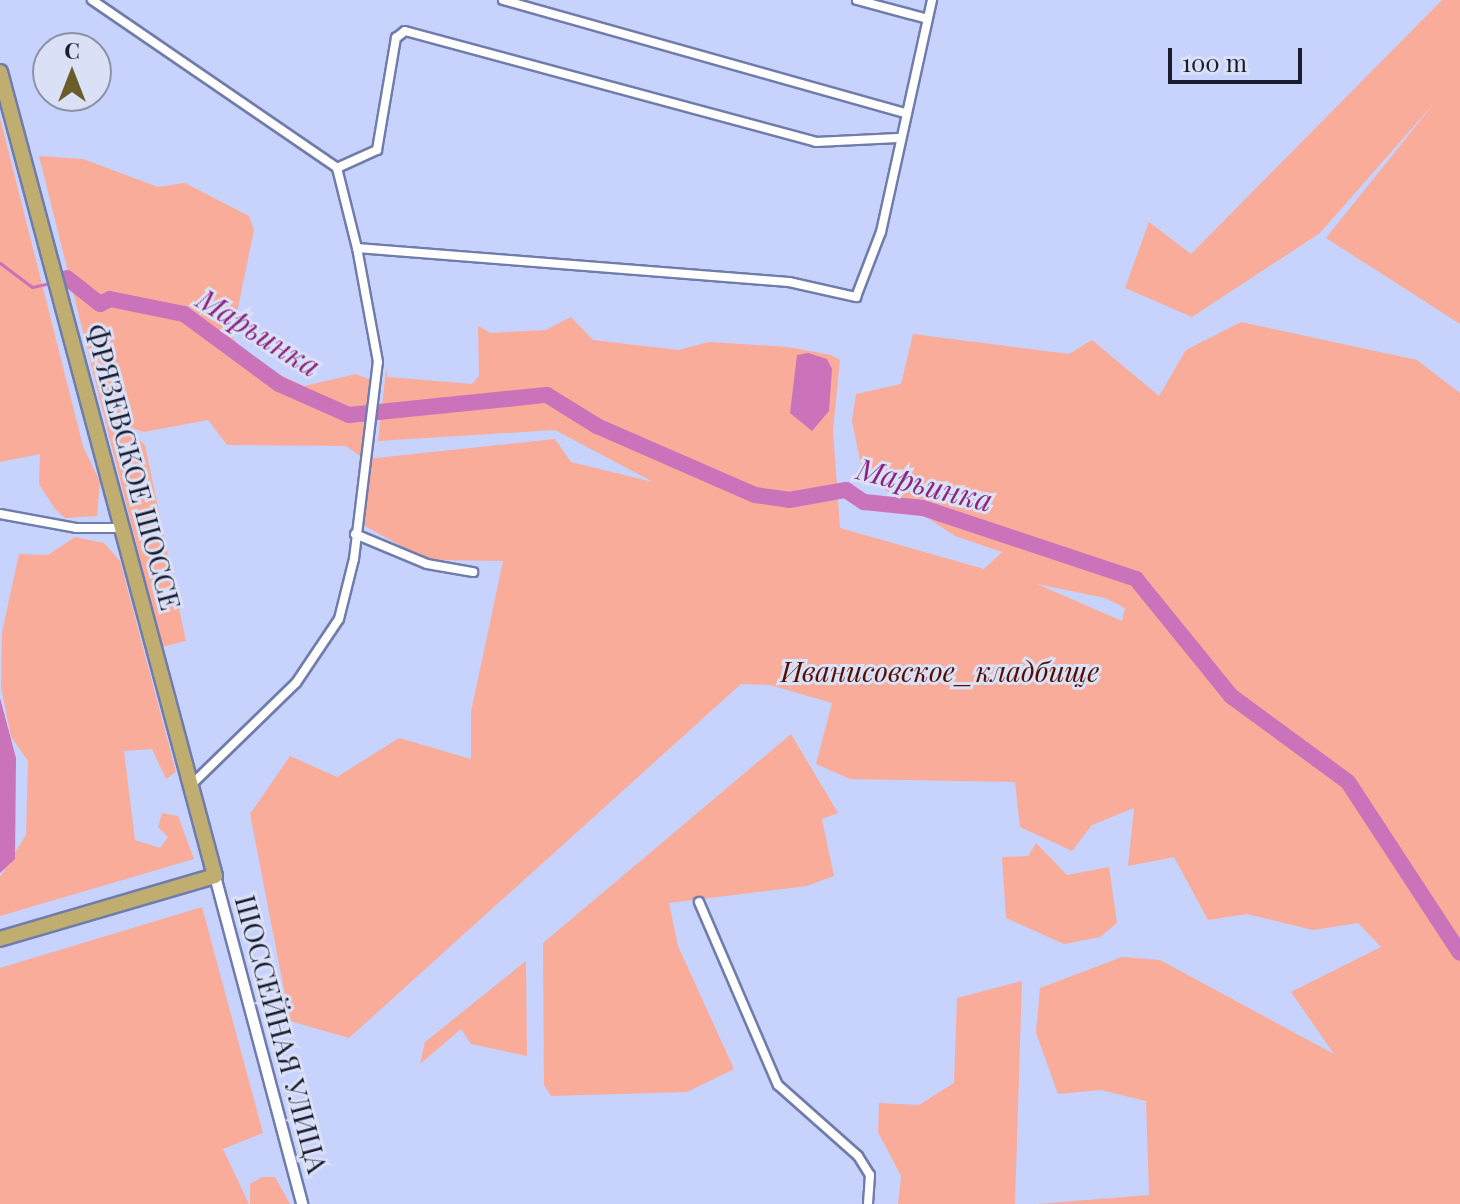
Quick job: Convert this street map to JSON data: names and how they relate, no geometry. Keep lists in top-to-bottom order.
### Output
{
  "streets": {
    "highway": ["ФРЯЗЕВСКОЕ ШОССЕ"],
    "street": ["ШОССЕЙНАЯ УЛИЦА"]
  },
  "crossings": [
    ["ФРЯЗЕВСКОЕ ШОССЕ", "ШОССЕЙНАЯ УЛИЦА"]
  ],
  "water": ["Марьинка"],
  "parks": ["Иванисовское_кладбище"],
  "scale_bar": "100 m",
  "north": "top"
}
